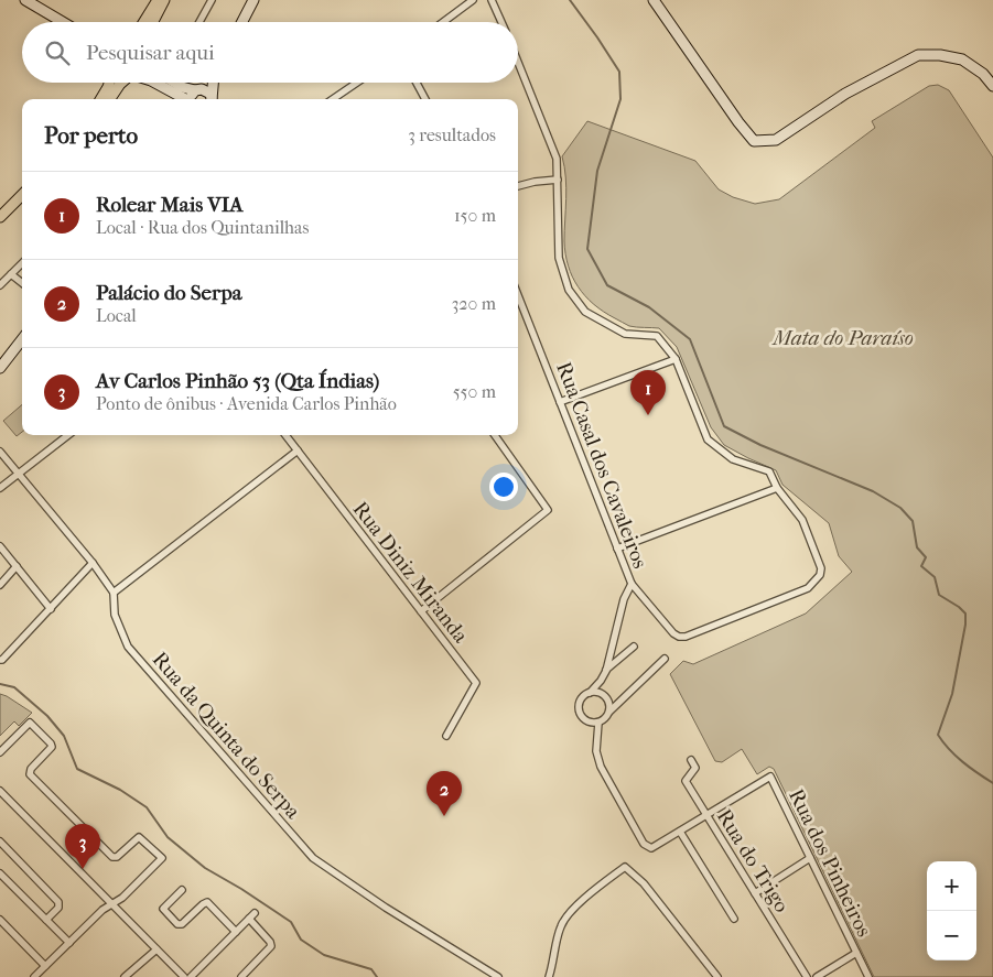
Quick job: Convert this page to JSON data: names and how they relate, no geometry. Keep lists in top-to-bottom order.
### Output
{
  "streets": {
    "street": [
      "Rua Casal dos Cavaleiros",
      "Rua Diniz Miranda",
      "Rua da Quinta do Serpa",
      "Rua do Trigo",
      "Rua dos Pinheiros"
    ]
  },
  "crossings": [
    ["Rua do Trigo", "Rua dos Pinheiros"]
  ],
  "parks": ["Mata do Paraíso"],
  "page": {
    "search": "Pesquisar aqui",
    "heading": ["Por perto", "3 resultados"],
    "list": [
      {
        "mark": "1",
        "name": "Rolear Mais VIA",
        "note": "Local · Rua dos Quintanilhas",
        "value": "150 m"
      },
      {
        "mark": "2",
        "name": "Palácio do Serpa",
        "note": "Local",
        "value": "320 m"
      },
      {
        "mark": "3",
        "name": "Av Carlos Pinhão 53 (Qta Índias)",
        "note": "Ponto de ônibus · Avenida Carlos Pinhão",
        "value": "550 m"
      }
    ],
    "pins": ["1", "2", "3"],
    "map_buttons": ["+", "−"]
  }
}
